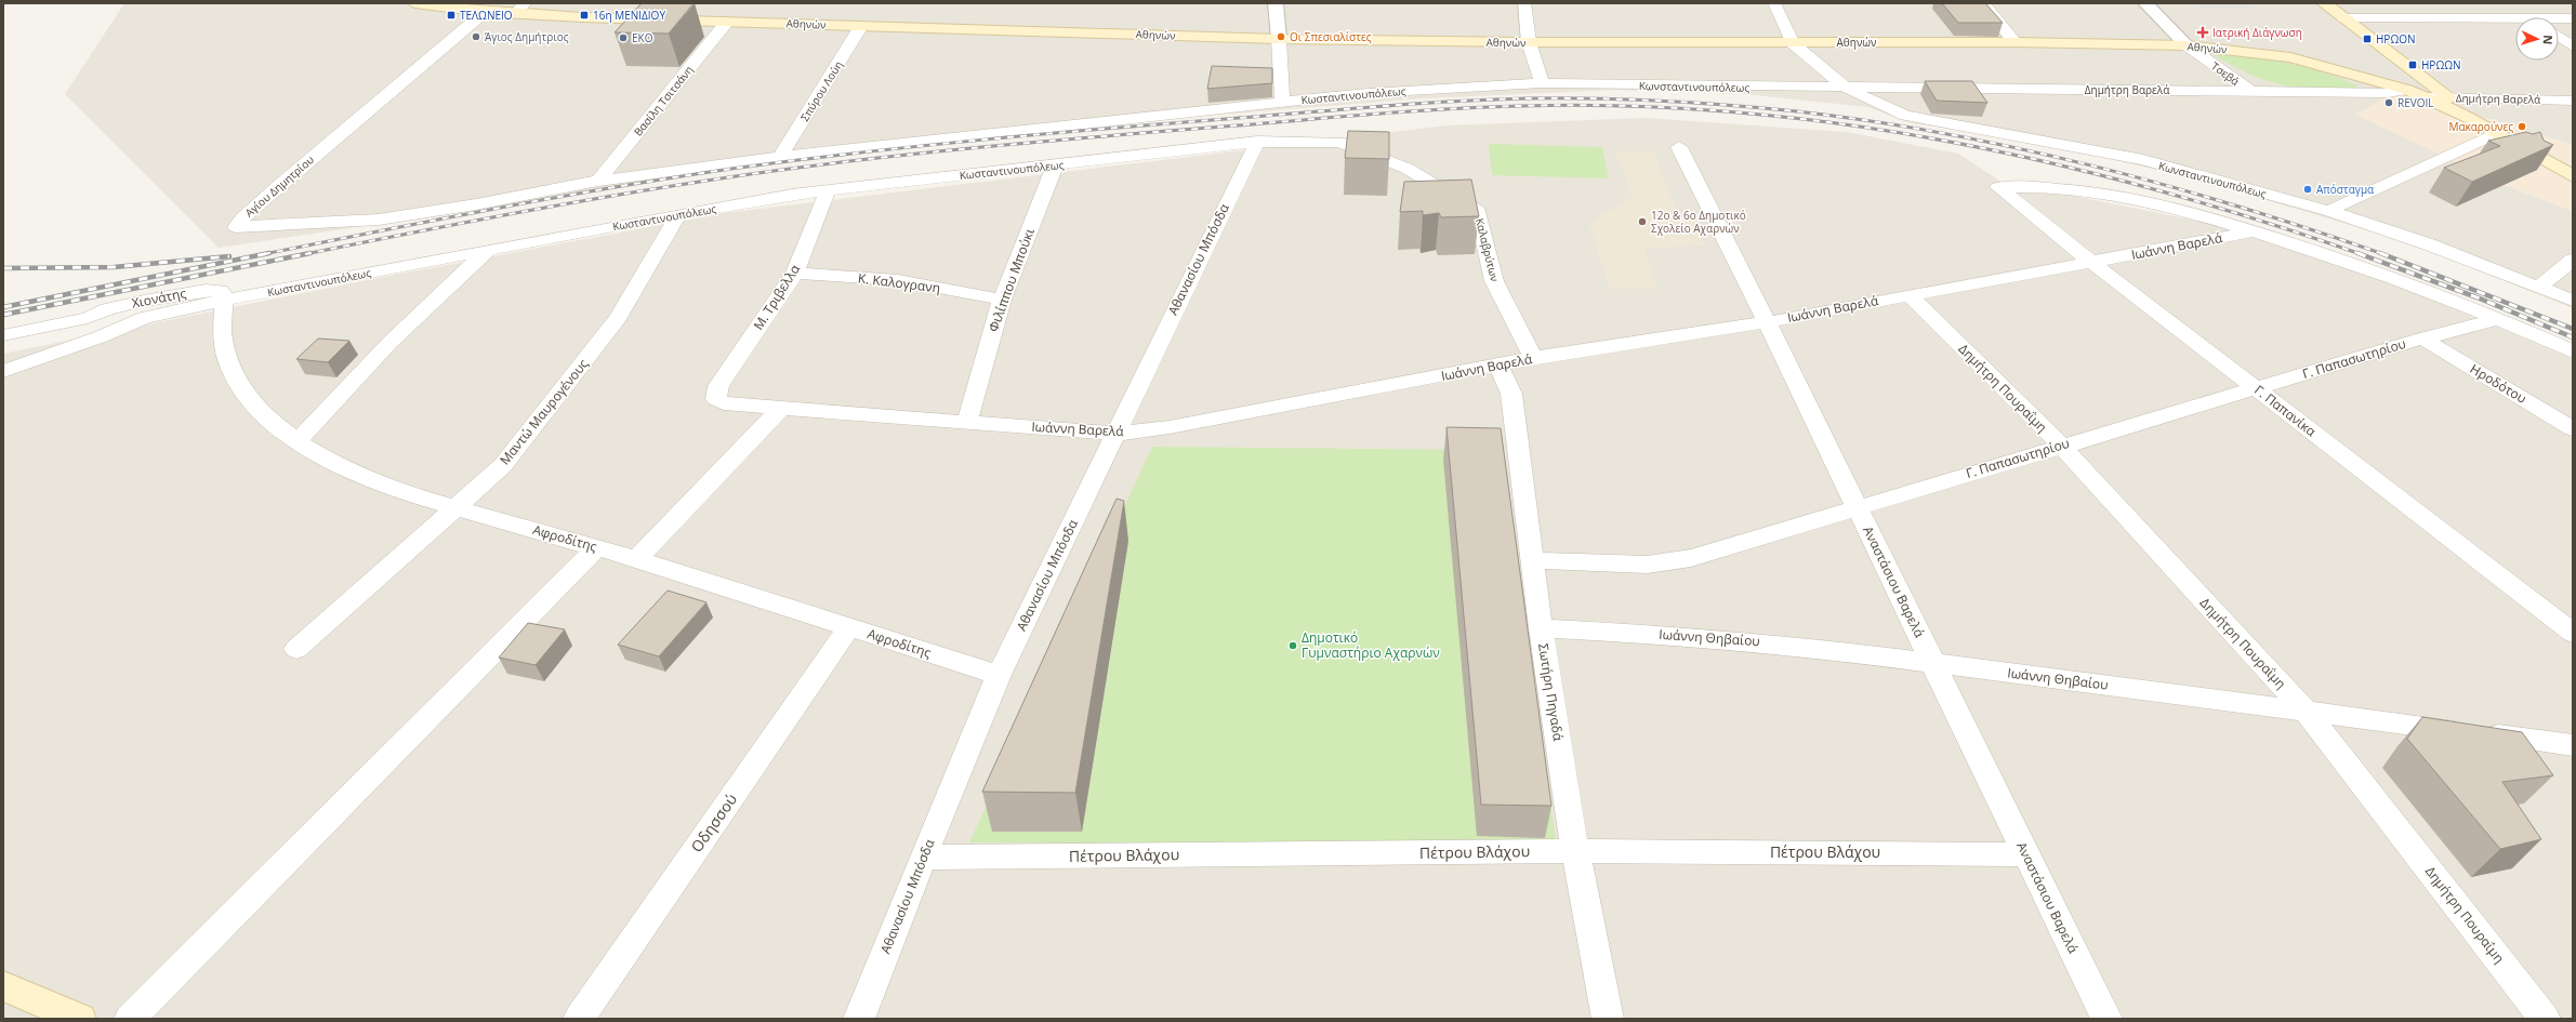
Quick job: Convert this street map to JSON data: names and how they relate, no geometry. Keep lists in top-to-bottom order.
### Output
{
  "streets": {
    "main road": ["Αθηνών"],
    "street": [
      "Τσεβά",
      "Κωνσταντινουπόλεως",
      "Δημήτρη Βαρελά",
      "Σπύρου Λούη",
      "Κωσταντινουπόλεως",
      "Βασίλη Τσιτσάνη",
      "Αγίου Δημητρίου",
      "Ιωάννη Βαρελά",
      "Καλαβρύτων",
      "Αθανασίου Μπόσδα",
      "Φιλίππου Μπούκι",
      "Κ. Καλογρανη",
      "Μ. Τριβελλα",
      "Χιονάτης",
      "Γ. Παπασωτηρίου",
      "Ηροδότου",
      "Δημήτρη Πουραΐμη",
      "Γ. Παπανίκα",
      "Μαντώ Μαυρογένους",
      "Αφροδίτης",
      "Αναστάσιου Βαρελά",
      "Ιωάννη Θηβαίου",
      "Σωτήρη Πηγαδά",
      "Οδησσού",
      "Πέτρου Βλάχου"
    ]
  },
  "crossings": [
    ["Αθηνών", "Τσεβά"],
    ["Αθηνών", "Κωνσταντινουπόλεως"],
    ["Αθηνών", "Δημήτρη Βαρελά"],
    ["Αθηνών", "Σπύρου Λούη"],
    ["Αθηνών", "Βασίλη Τσιτσάνη"],
    ["Αθηνών", "Αγίου Δημητρίου"],
    ["Τσεβά", "Δημήτρη Βαρελά"],
    ["Κωνσταντινουπόλεως", "Δημήτρη Βαρελά"],
    ["Κωνσταντινουπόλεως", "Κωσταντινουπόλεως"],
    ["Σπύρου Λούη", "Κωσταντινουπόλεως"],
    ["Κωσταντινουπόλεως", "Βασίλη Τσιτσάνη"],
    ["Κωσταντινουπόλεως", "Αγίου Δημητρίου"],
    ["Κωσταντινουπόλεως", "Καλαβρύτων"],
    ["Κωσταντινουπόλεως", "Αθανασίου Μπόσδα"],
    ["Κωσταντινουπόλεως", "Φιλίππου Μπούκι"],
    ["Κωσταντινουπόλεως", "Μ. Τριβελλα"],
    ["Κωσταντινουπόλεως", "Χιονάτης"],
    ["Κωσταντινουπόλεως", "Μαντώ Μαυρογένους"],
    ["Κωσταντινουπόλεως", "Αφροδίτης"],
    ["Ιωάννη Βαρελά", "Καλαβρύτων"],
    ["Ιωάννη Βαρελά", "Αθανασίου Μπόσδα"],
    ["Ιωάννη Βαρελά", "Φιλίππου Μπούκι"],
    ["Ιωάννη Βαρελά", "Μ. Τριβελλα"],
    ["Ιωάννη Βαρελά", "Δημήτρη Πουραΐμη"],
    ["Ιωάννη Βαρελά", "Γ. Παπανίκα"],
    ["Ιωάννη Βαρελά", "Αναστάσιου Βαρελά"],
    ["Ιωάννη Βαρελά", "Σωτήρη Πηγαδά"],
    ["Αθανασίου Μπόσδα", "Αφροδίτης"],
    ["Αθανασίου Μπόσδα", "Πέτρου Βλάχου"],
    ["Φιλίππου Μπούκι", "Κ. Καλογρανη"],
    ["Κ. Καλογρανη", "Μ. Τριβελλα"],
    ["Χιονάτης", "Αφροδίτης"],
    ["Γ. Παπασωτηρίου", "Ηροδότου"],
    ["Γ. Παπασωτηρίου", "Δημήτρη Πουραΐμη"],
    ["Γ. Παπασωτηρίου", "Γ. Παπανίκα"],
    ["Γ. Παπασωτηρίου", "Αναστάσιου Βαρελά"],
    ["Γ. Παπασωτηρίου", "Σωτήρη Πηγαδά"],
    ["Δημήτρη Πουραΐμη", "Ιωάννη Θηβαίου"],
    ["Μαντώ Μαυρογένους", "Αφροδίτης"],
    ["Αφροδίτης", "Οδησσού"],
    ["Αναστάσιου Βαρελά", "Ιωάννη Θηβαίου"],
    ["Αναστάσιου Βαρελά", "Πέτρου Βλάχου"],
    ["Ιωάννη Θηβαίου", "Σωτήρη Πηγαδά"],
    ["Σωτήρη Πηγαδά", "Πέτρου Βλάχου"]
  ],
  "places": {
    "transit": [
      "ΤΕΛΩΝΕΙΟ",
      "16η ΜΕΝΙΔΙΟΥ",
      "ΗΡΩΟΝ",
      "ΗΡΩΩΝ"
    ],
    "health": ["Ιατρική Διάγνωση"],
    "other": [
      "Άγιος Δημήτριος",
      "Οι Σπεσιαλίστες",
      "EKO",
      "REVOIL",
      "Μακαρούνες",
      "Απόσταγμα",
      "12ο & 6ο Δημοτικό Σχολείο Αχαρνών",
      "Δημοτικό Γυμναστήριο Αχαρνών"
    ]
  },
  "north": "right"
}
